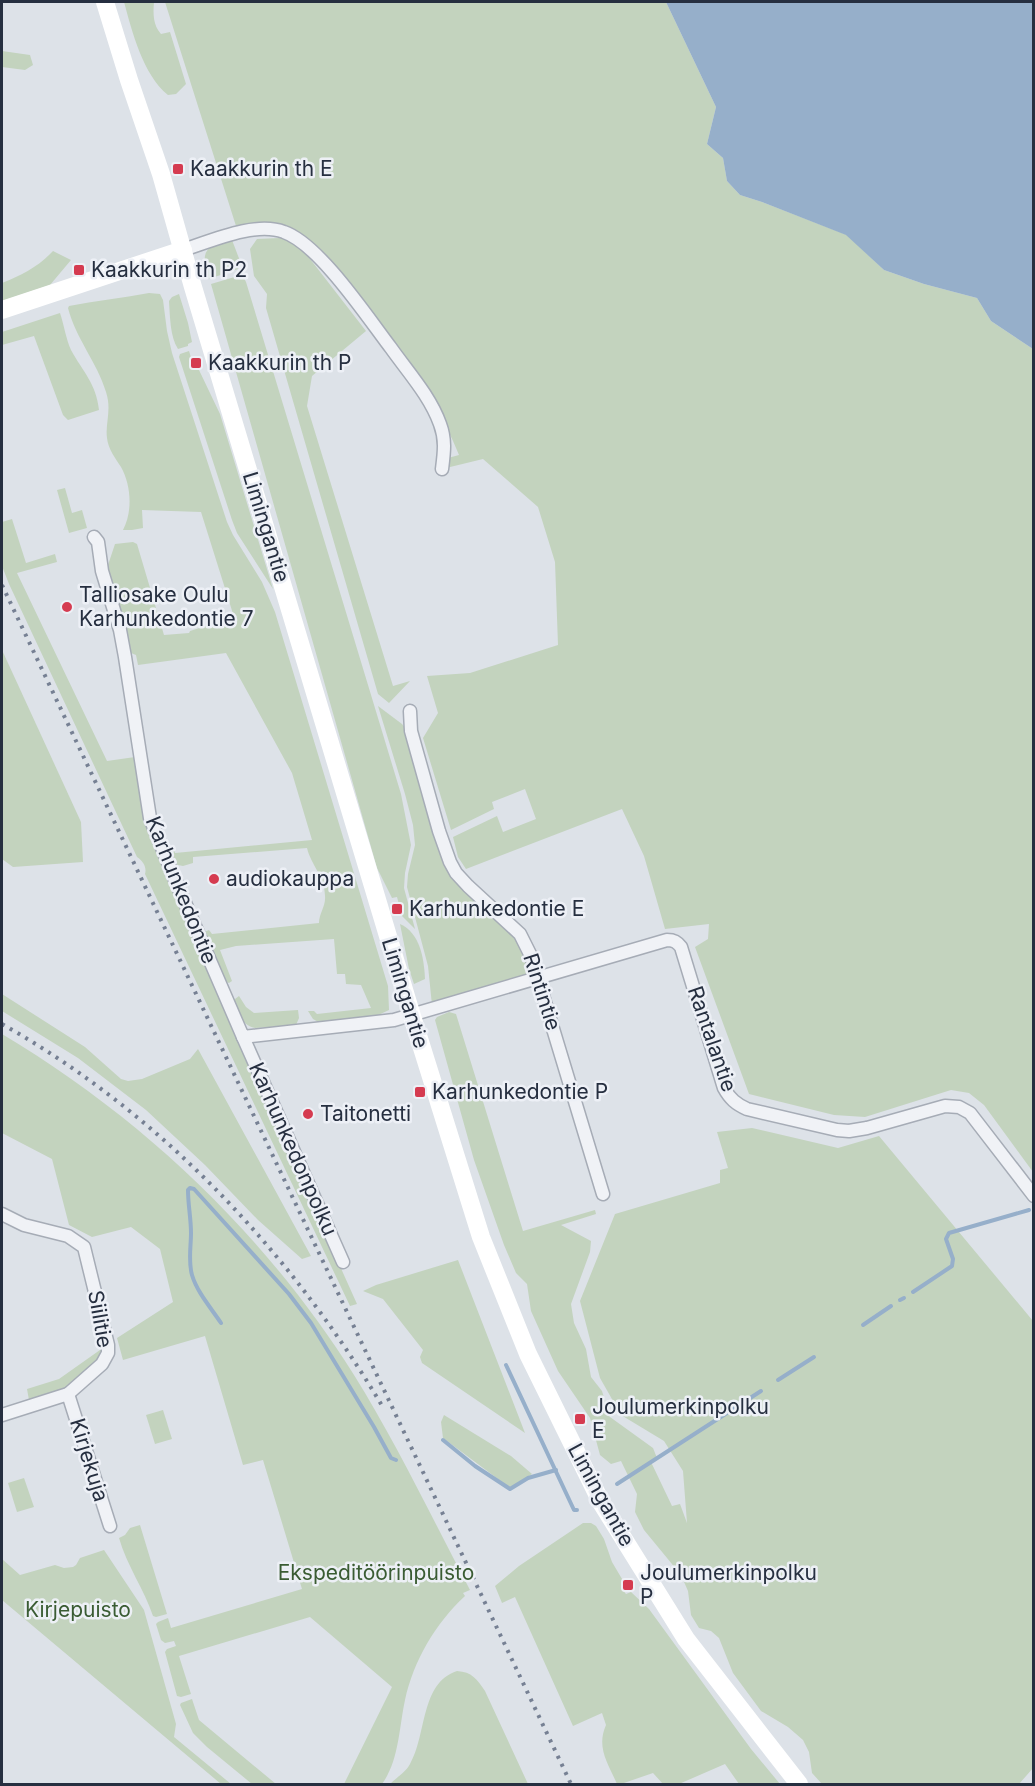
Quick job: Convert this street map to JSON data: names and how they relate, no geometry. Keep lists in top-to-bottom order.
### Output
{
  "streets": {
    "main road": ["Limingantie"],
    "street": [
      "Karhunkedontie",
      "Rintintie",
      "Rantalantie",
      "Karhunkedonpolku",
      "Siilitie",
      "Kirjekuja"
    ]
  },
  "crossings": [
    ["Limingantie", "Rantalantie"],
    ["Karhunkedontie", "Karhunkedonpolku"],
    ["Rintintie", "Rantalantie"],
    ["Siilitie", "Kirjekuja"]
  ],
  "parks": ["Ekspeditöörinpuisto", "Kirjepuisto"],
  "places": {
    "transit": [
      "Kaakkurin th E",
      "Kaakkurin th P2",
      "Kaakkurin th P",
      "Karhunkedontie E",
      "Karhunkedontie P",
      "Joulumerkinpolku E",
      "Joulumerkinpolku P"
    ],
    "other": ["Talliosake Oulu Karhunkedontie 7", "audiokauppa", "Taitonetti"]
  }
}
